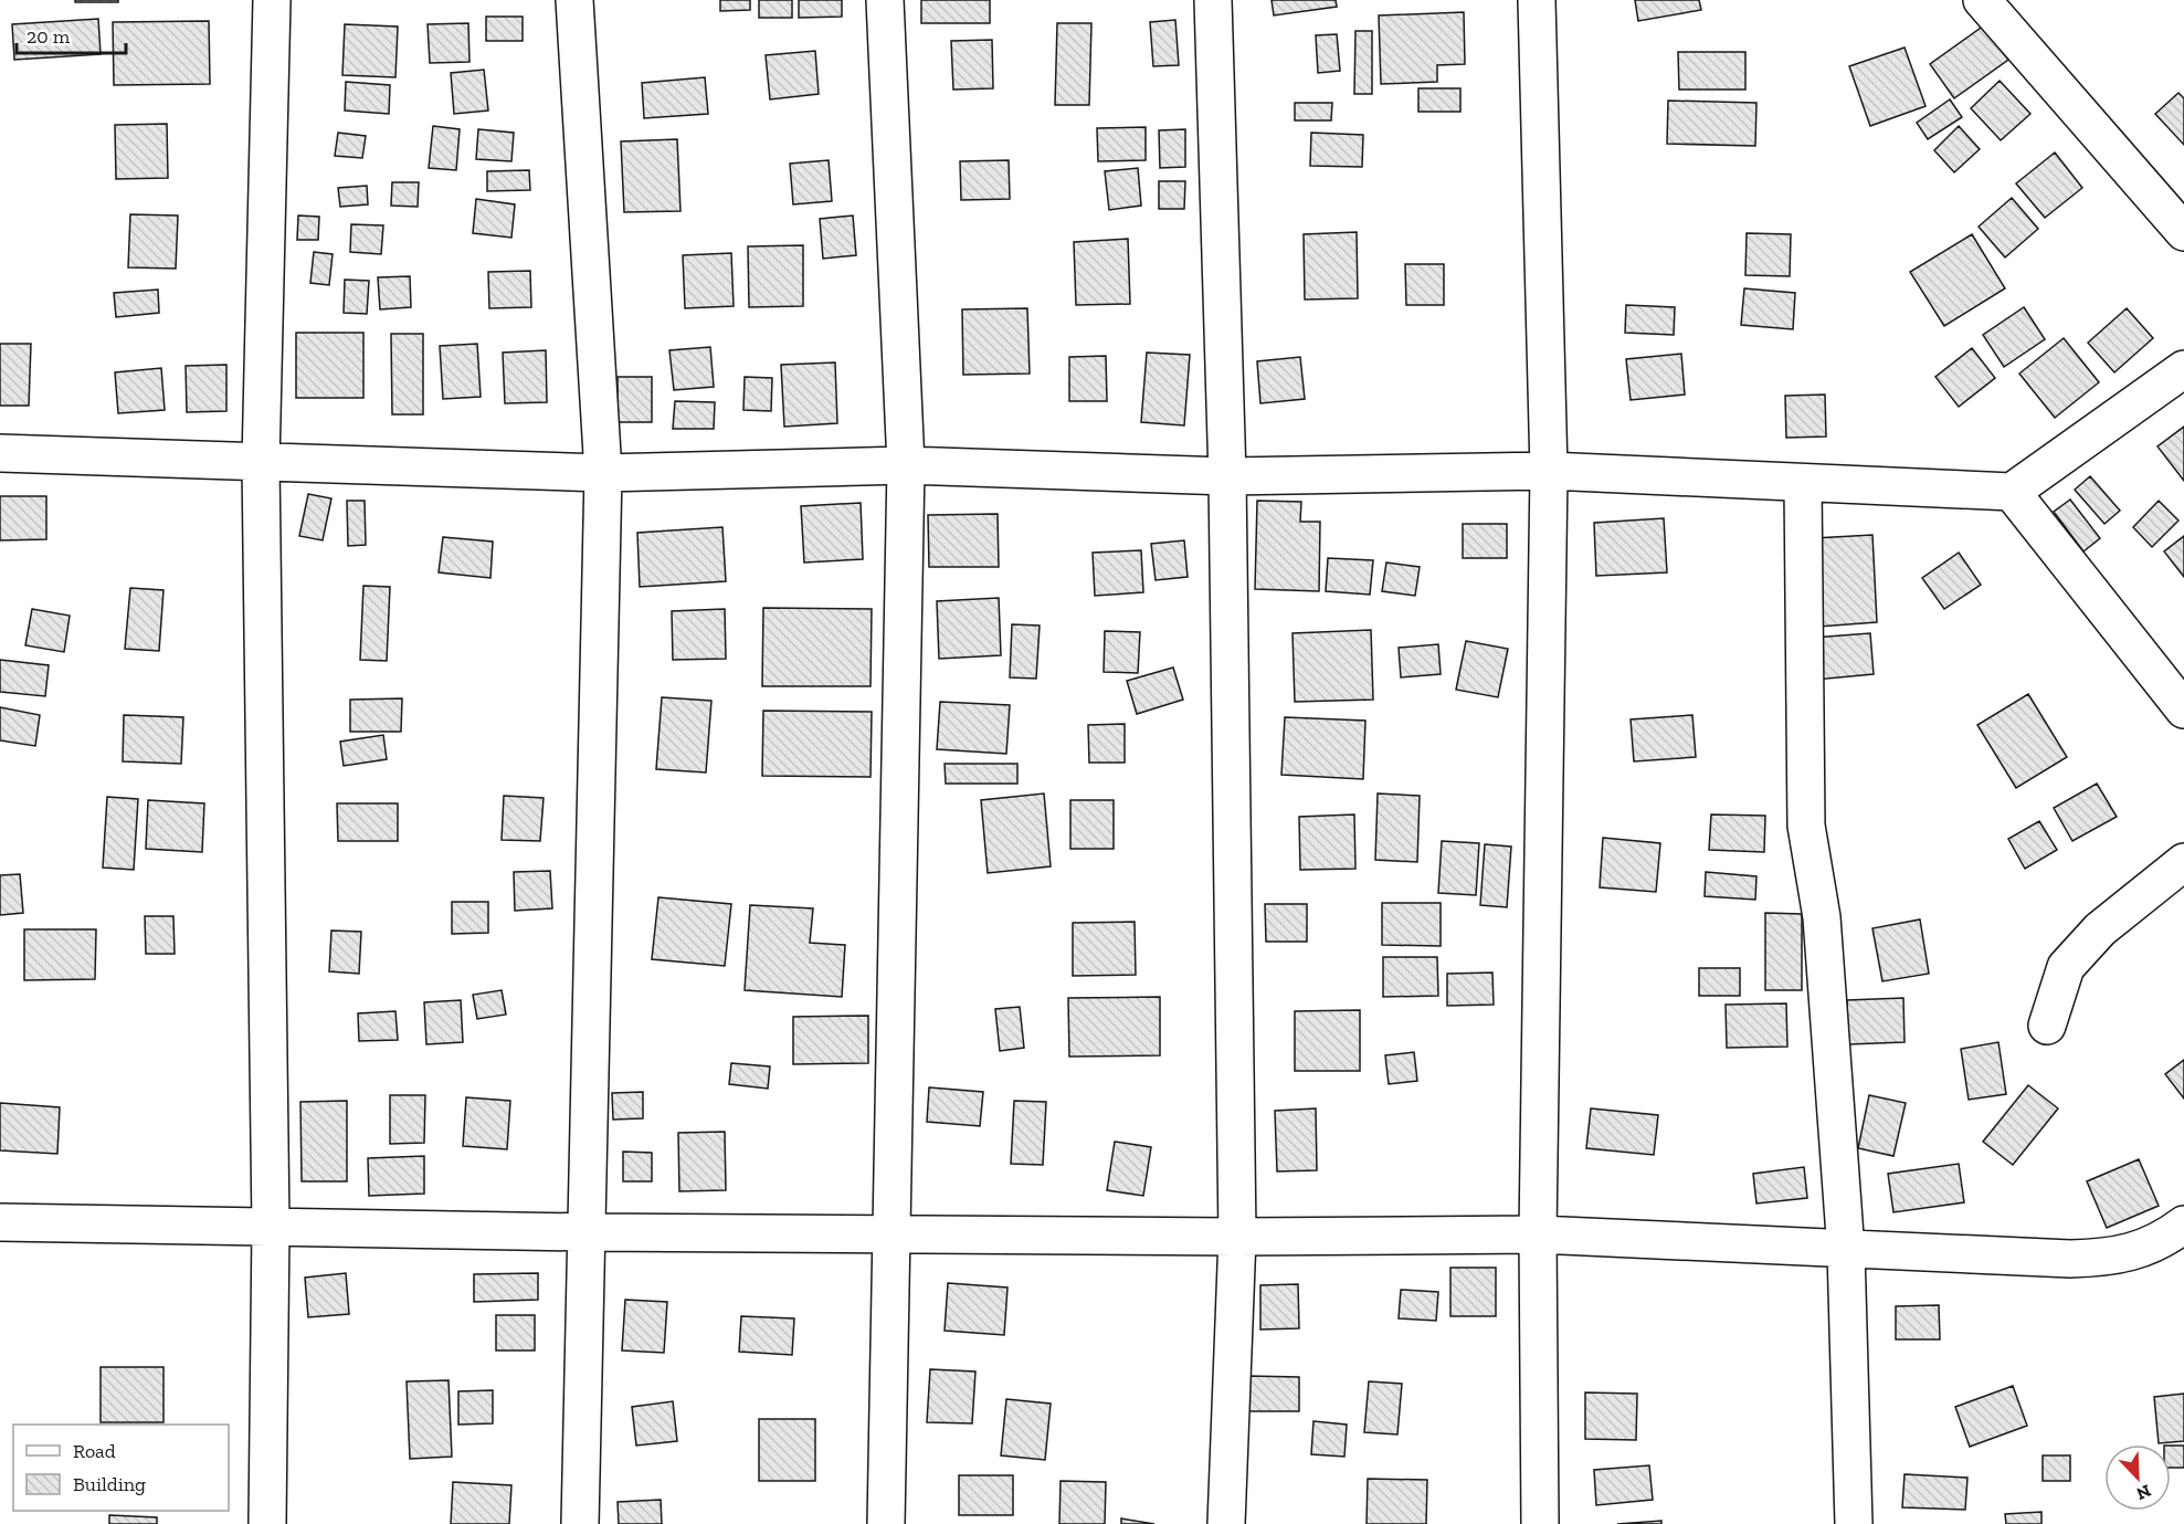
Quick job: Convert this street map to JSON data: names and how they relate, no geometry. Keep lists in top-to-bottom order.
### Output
{
  "legend": ["Road", "Building"],
  "scale_bar": "20 m",
  "north": "bottom right"
}
